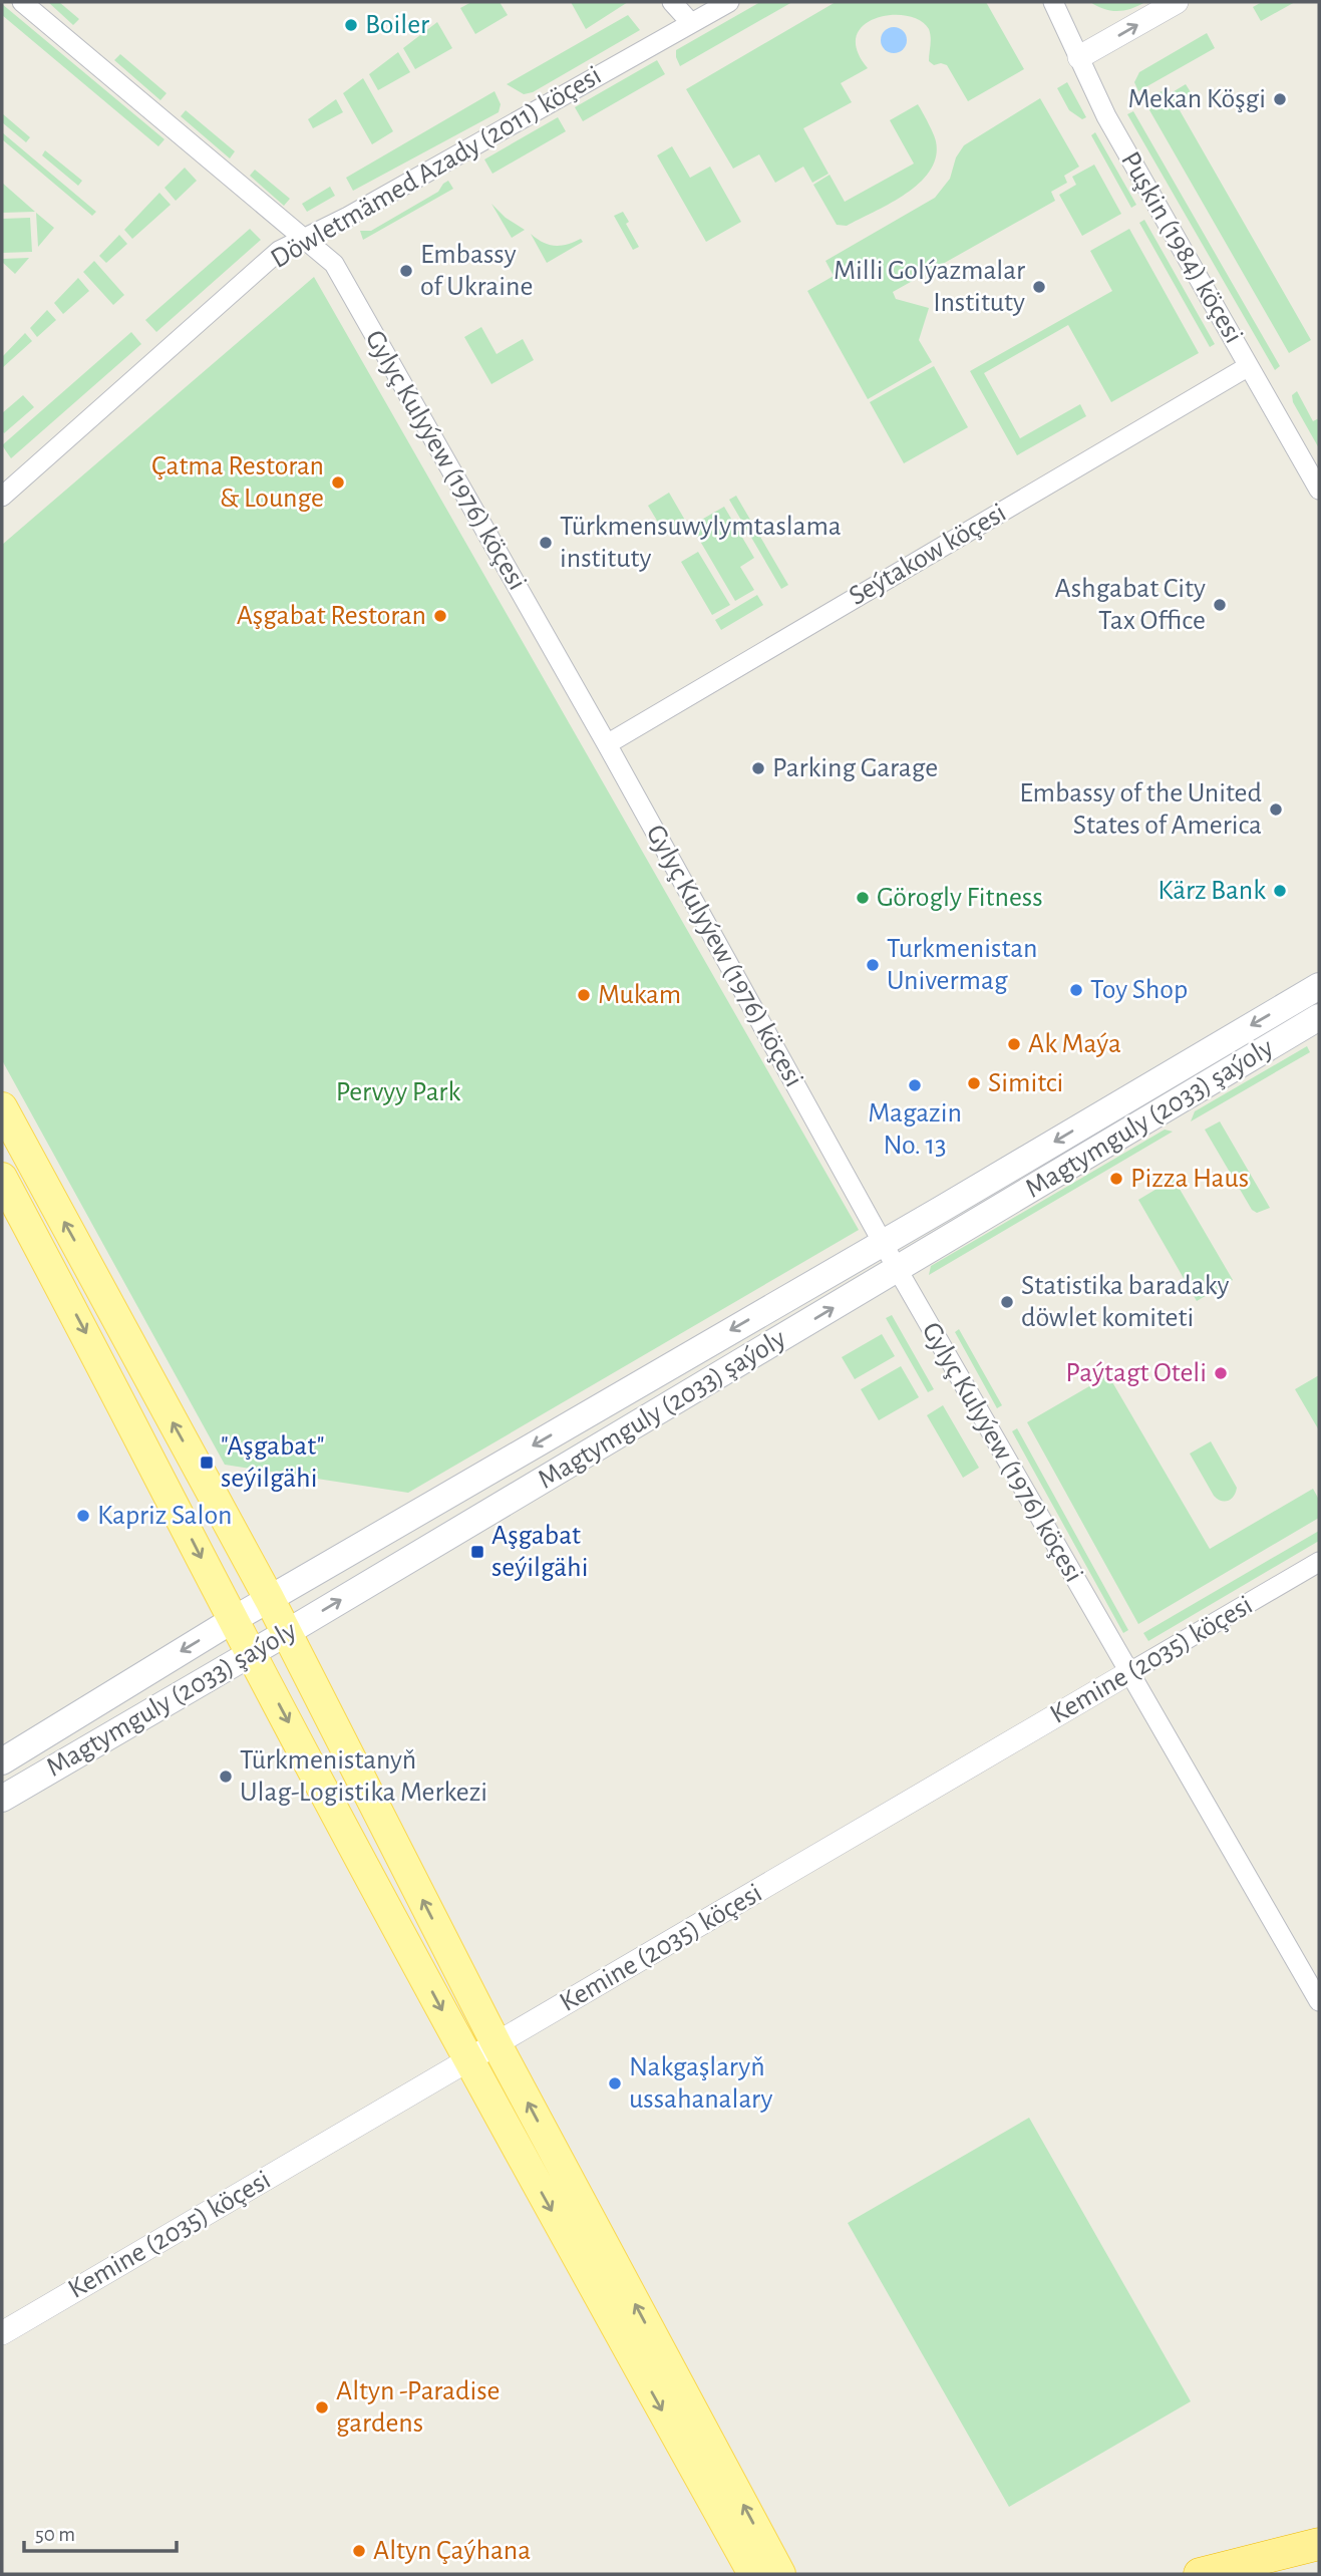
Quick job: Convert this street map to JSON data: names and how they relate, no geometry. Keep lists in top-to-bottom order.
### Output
{
  "streets": {
    "main road": ["Magtymguly (2033) şaýoly"],
    "street": [
      "Döwletmämed Azady (2011) köçesi",
      "Puşkin (1984) köçesi",
      "Gylyç Kulyýew (1976) köçesi",
      "Seýtakow köçesi",
      "Kemine (2035) köçesi"
    ]
  },
  "crossings": [
    ["Döwletmämed Azady (2011) köçesi", "Gylyç Kulyýew (1976) köçesi"],
    ["Puşkin (1984) köçesi", "Seýtakow köçesi"],
    ["Gylyç Kulyýew (1976) köçesi", "Seýtakow köçesi"],
    ["Gylyç Kulyýew (1976) köçesi", "Magtymguly (2033) şaýoly"],
    ["Gylyç Kulyýew (1976) köçesi", "Kemine (2035) köçesi"]
  ],
  "parks": ["Pervyy Park"],
  "places": {
    "other": [
      "Boiler",
      "Mekan Köşgi",
      "Embassy of Ukraine",
      "Milli Golýazmalar Instituty",
      "Çatma Restoran & Lounge",
      "Türkmensuwylymtaslama instituty",
      "Ashgabat City Tax Office",
      "Aşgabat Restoran",
      "Parking Garage",
      "Embassy of the United States of America",
      "Kärz Bank",
      "Görogly Fitness",
      "Turkmenistan Univermag",
      "Toy Shop",
      "Mukam",
      "Ak Maýa",
      "Simitci",
      "Magazin No. 13",
      "Pizza Haus",
      "Statistika baradaky döwlet komiteti",
      "Paýtagt Oteli",
      "Kapriz Salon",
      "Türkmenistanyň Ulag-Logistika Merkezi",
      "Nakgaşlaryň ussahanalary",
      "Altyn -Paradise gardens",
      "Altyn Çaýhana"
    ],
    "transit": ["\"Aşgabat\" seýilgähi", "Aşgabat seýilgähi"]
  },
  "scale_bar": "50 m"
}
